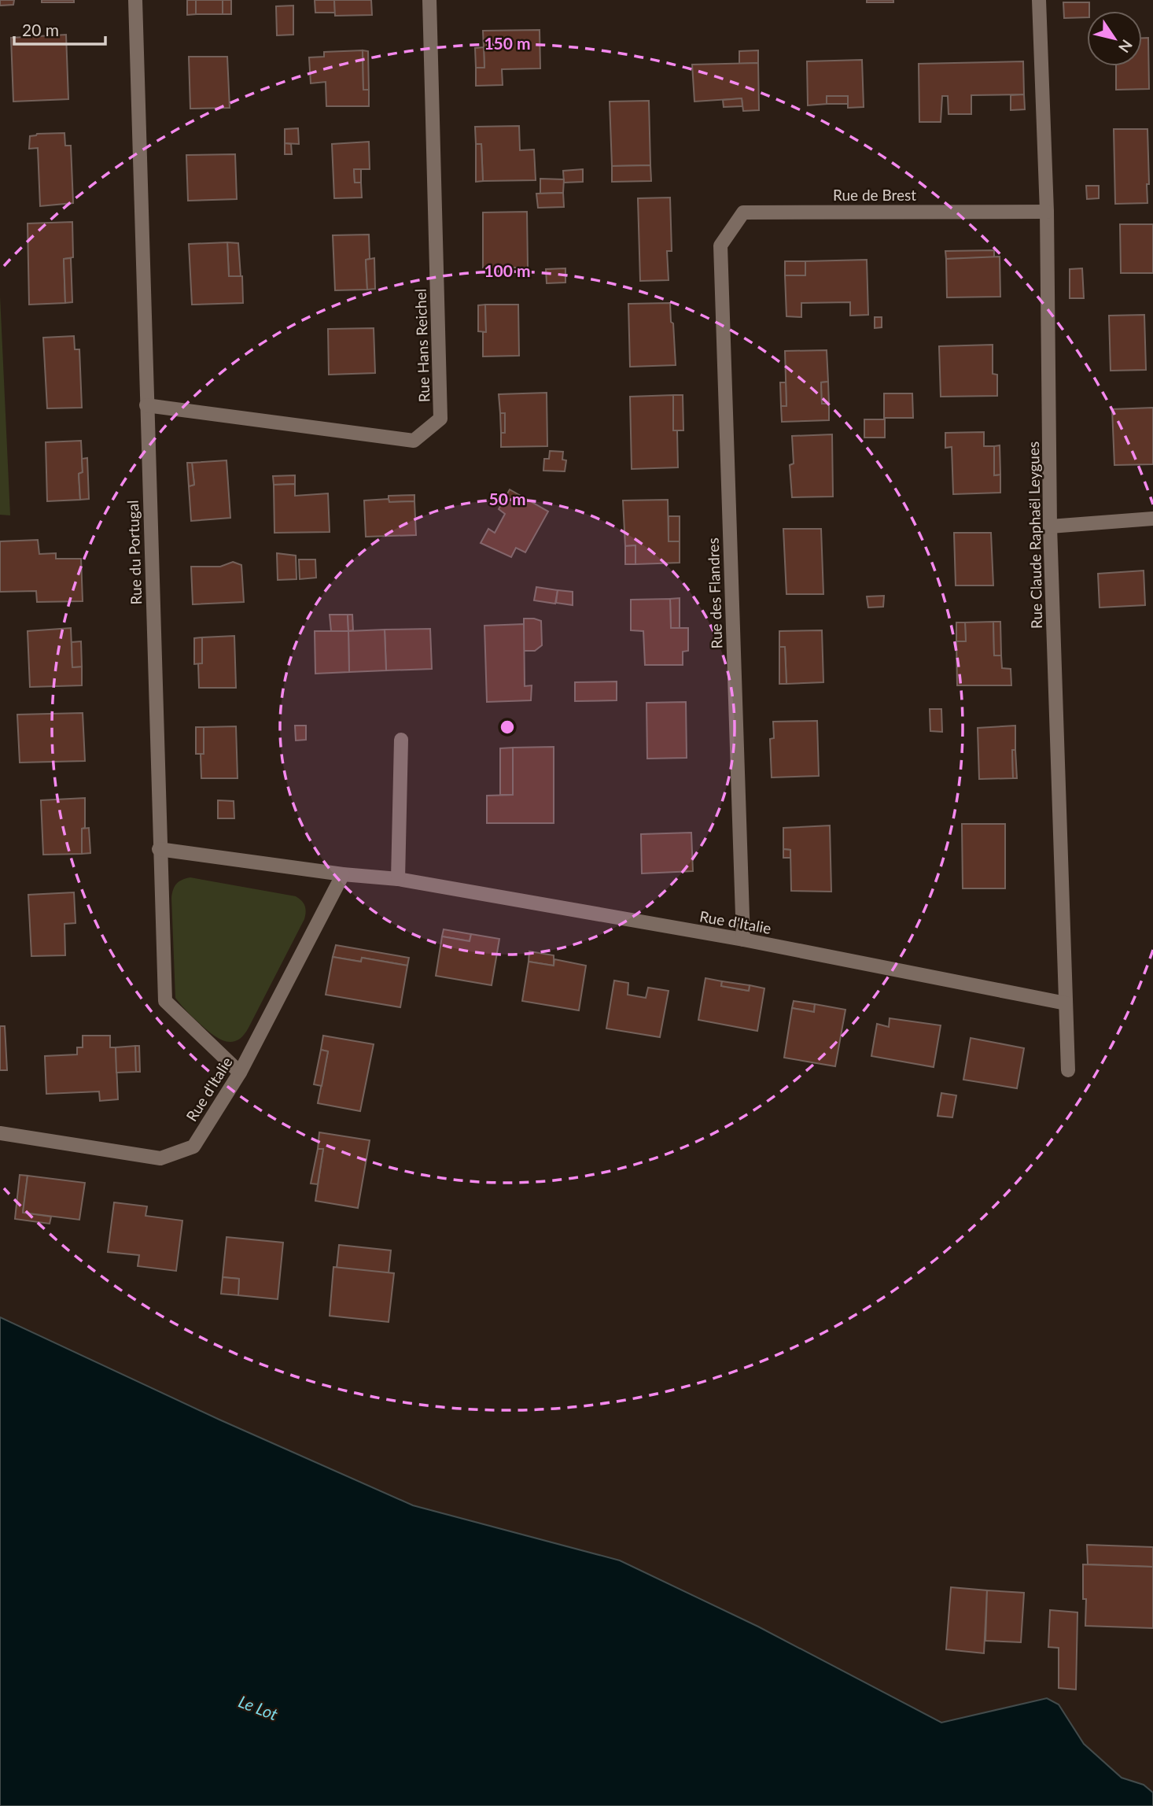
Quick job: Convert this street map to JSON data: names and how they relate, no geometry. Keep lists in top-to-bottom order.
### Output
{
  "streets": {
    "street": [
      "Rue de Brest",
      "Rue Hans Reichel",
      "Rue Claude Raphaël Leygues",
      "Rue du Portugal",
      "Rue des Flandres",
      "Rue d'Italie"
    ]
  },
  "crossings": [
    ["Rue de Brest", "Rue Claude Raphaël Leygues"],
    ["Rue de Brest", "Rue des Flandres"],
    ["Rue Hans Reichel", "Rue du Portugal"],
    ["Rue Claude Raphaël Leygues", "Rue d'Italie"],
    ["Rue du Portugal", "Rue d'Italie"],
    ["Rue des Flandres", "Rue d'Italie"]
  ],
  "water": ["Le Lot"],
  "scale_bar": "20 m",
  "north": "bottom right",
  "rings": ["150 m", "100 m", "50 m"]
}
